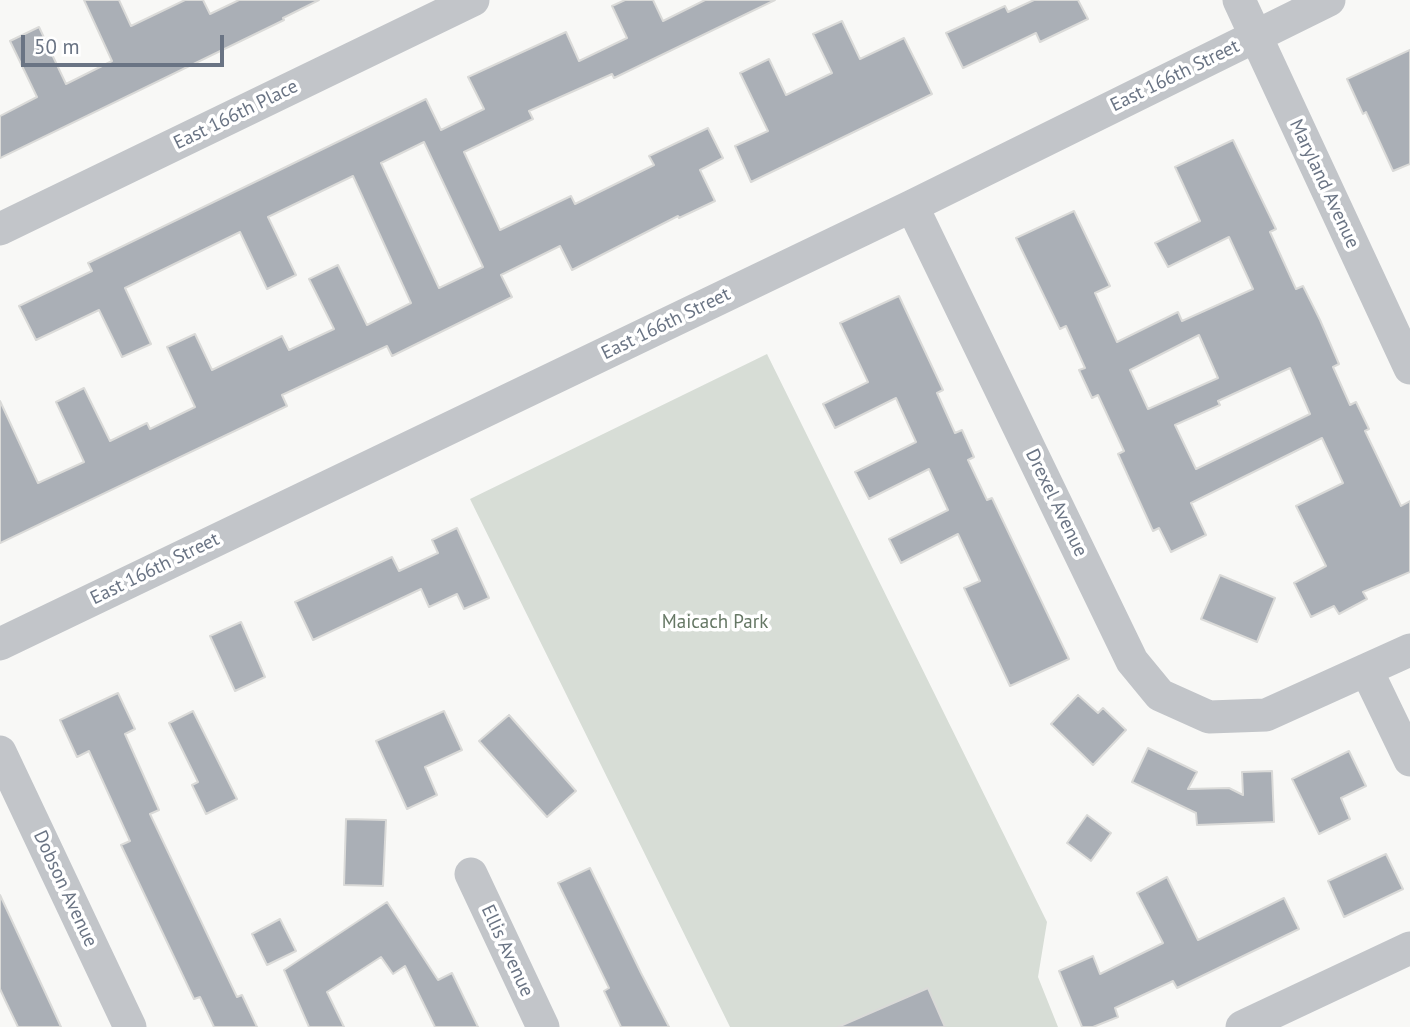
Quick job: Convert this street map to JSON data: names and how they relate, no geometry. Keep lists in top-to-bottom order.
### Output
{
  "streets": {
    "street": [
      "East 166th Street",
      "East 166th Place",
      "Maryland Avenue",
      "Drexel Avenue",
      "Dobson Avenue",
      "Ellis Avenue"
    ]
  },
  "crossings": [
    ["East 166th Street", "Maryland Avenue"],
    ["East 166th Street", "Drexel Avenue"]
  ],
  "parks": ["Maicach Park"],
  "scale_bar": "50 m"
}
